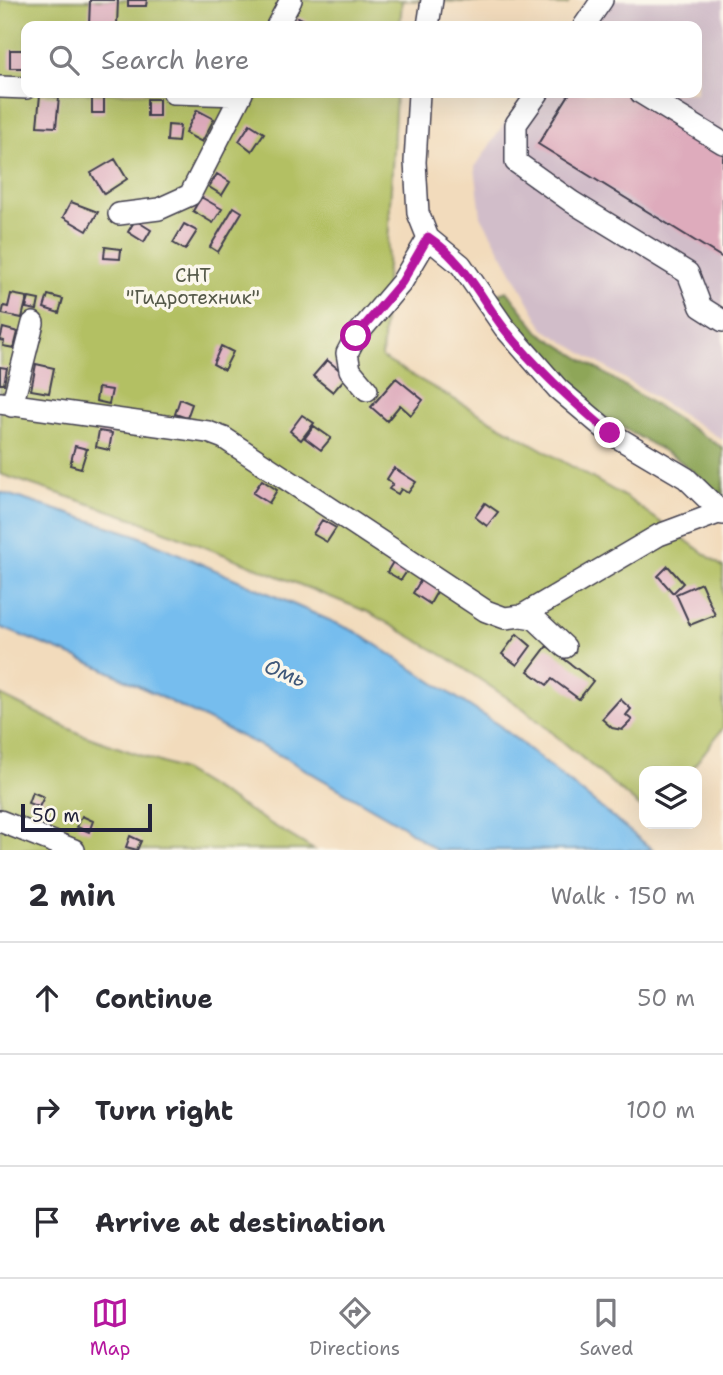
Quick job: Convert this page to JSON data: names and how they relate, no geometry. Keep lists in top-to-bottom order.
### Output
{
  "water": ["Омь"],
  "parks": ["СНТ \"Гидротехник\""],
  "scale_bar": "50 m",
  "page": {
    "search": "Search here",
    "scale": "50 m",
    "heading": ["2 min", "Walk · 150 m"],
    "list": [
      ["Continue", "50 m"],
      ["Turn right", "100 m"],
      "Arrive at destination"
    ],
    "nav": ["Map", "Directions", "Saved"]
  }
}
